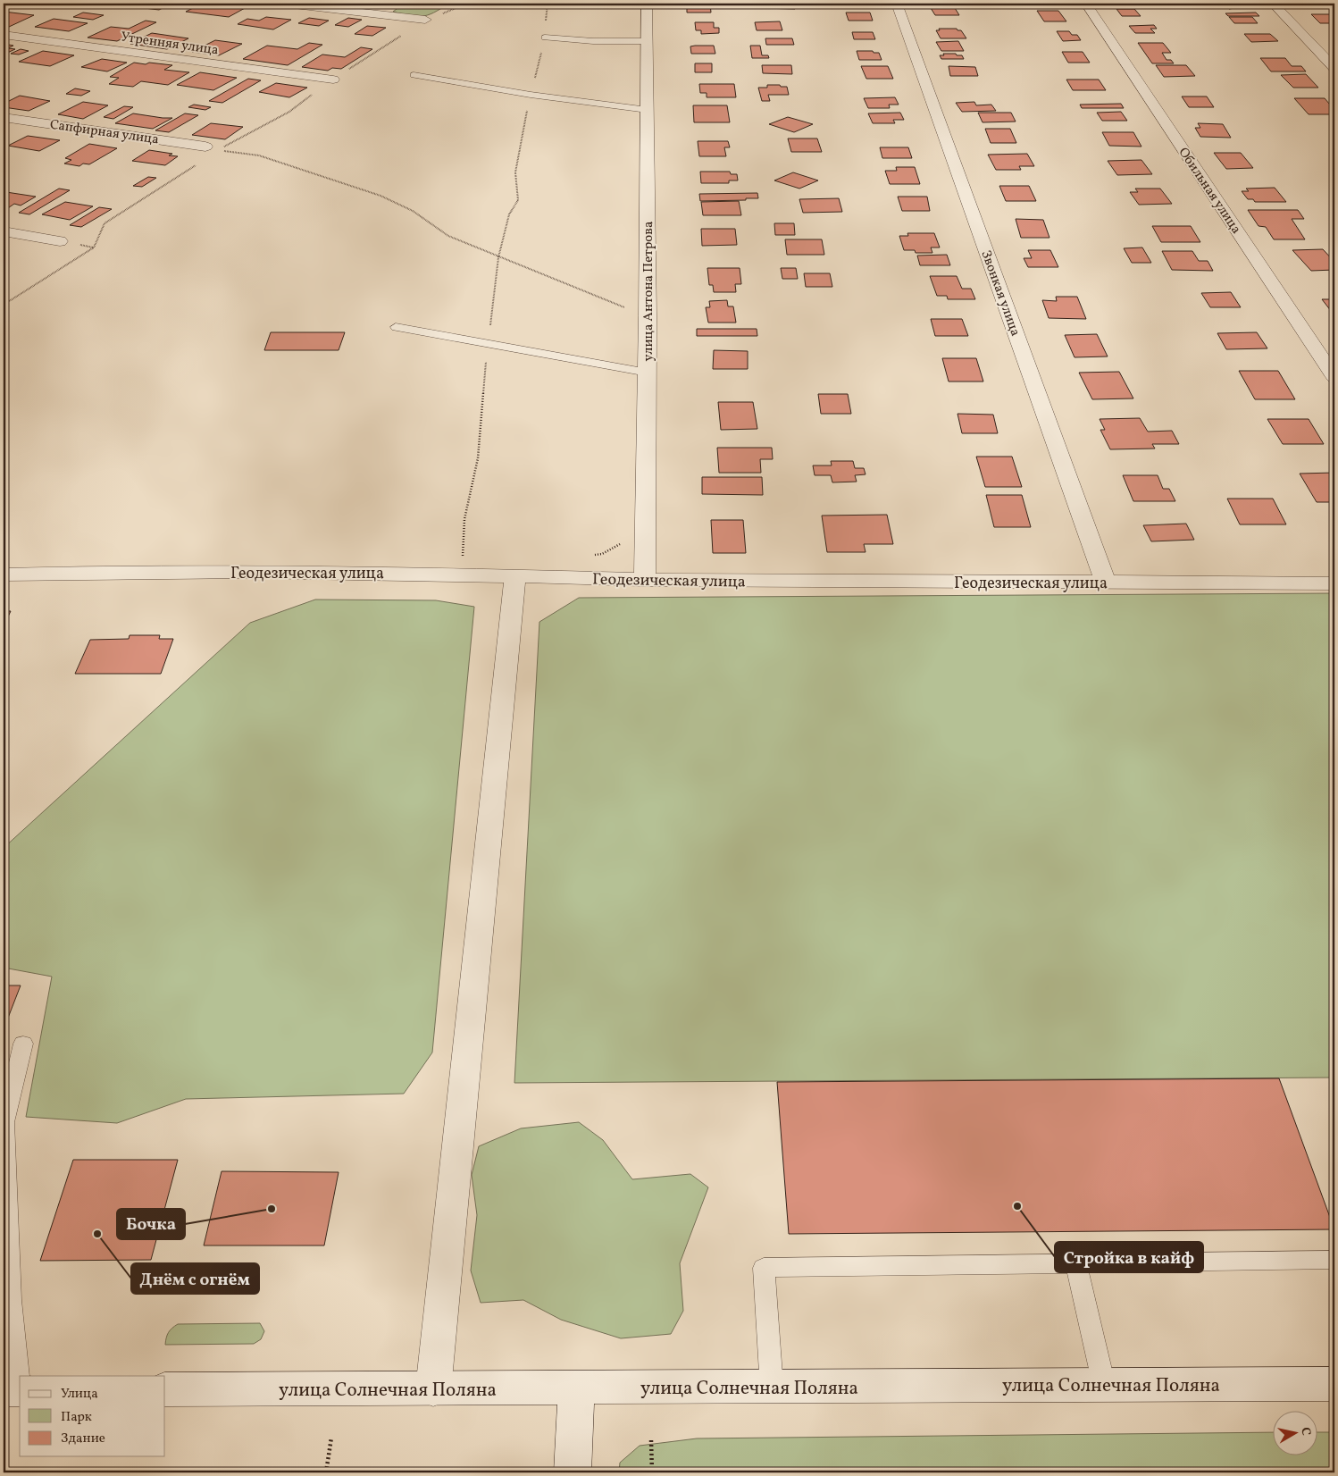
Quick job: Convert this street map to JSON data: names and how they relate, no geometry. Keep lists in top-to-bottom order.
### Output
{
  "streets": {
    "street": [
      "Утренняя улица",
      "Сапфирная улица",
      "Обильная улица",
      "улица Антона Петрова",
      "Звонкая улица",
      "Геодезическая улица",
      "улица Солнечная Поляна"
    ]
  },
  "crossings": [
    ["улица Антона Петрова", "Геодезическая улица"],
    ["Звонкая улица", "Геодезическая улица"]
  ],
  "places": ["Стройка в кайф", "Бочка", "Днём с огнём"],
  "legend": ["Улица", "Парк", "Здание"],
  "north": "right"
}
